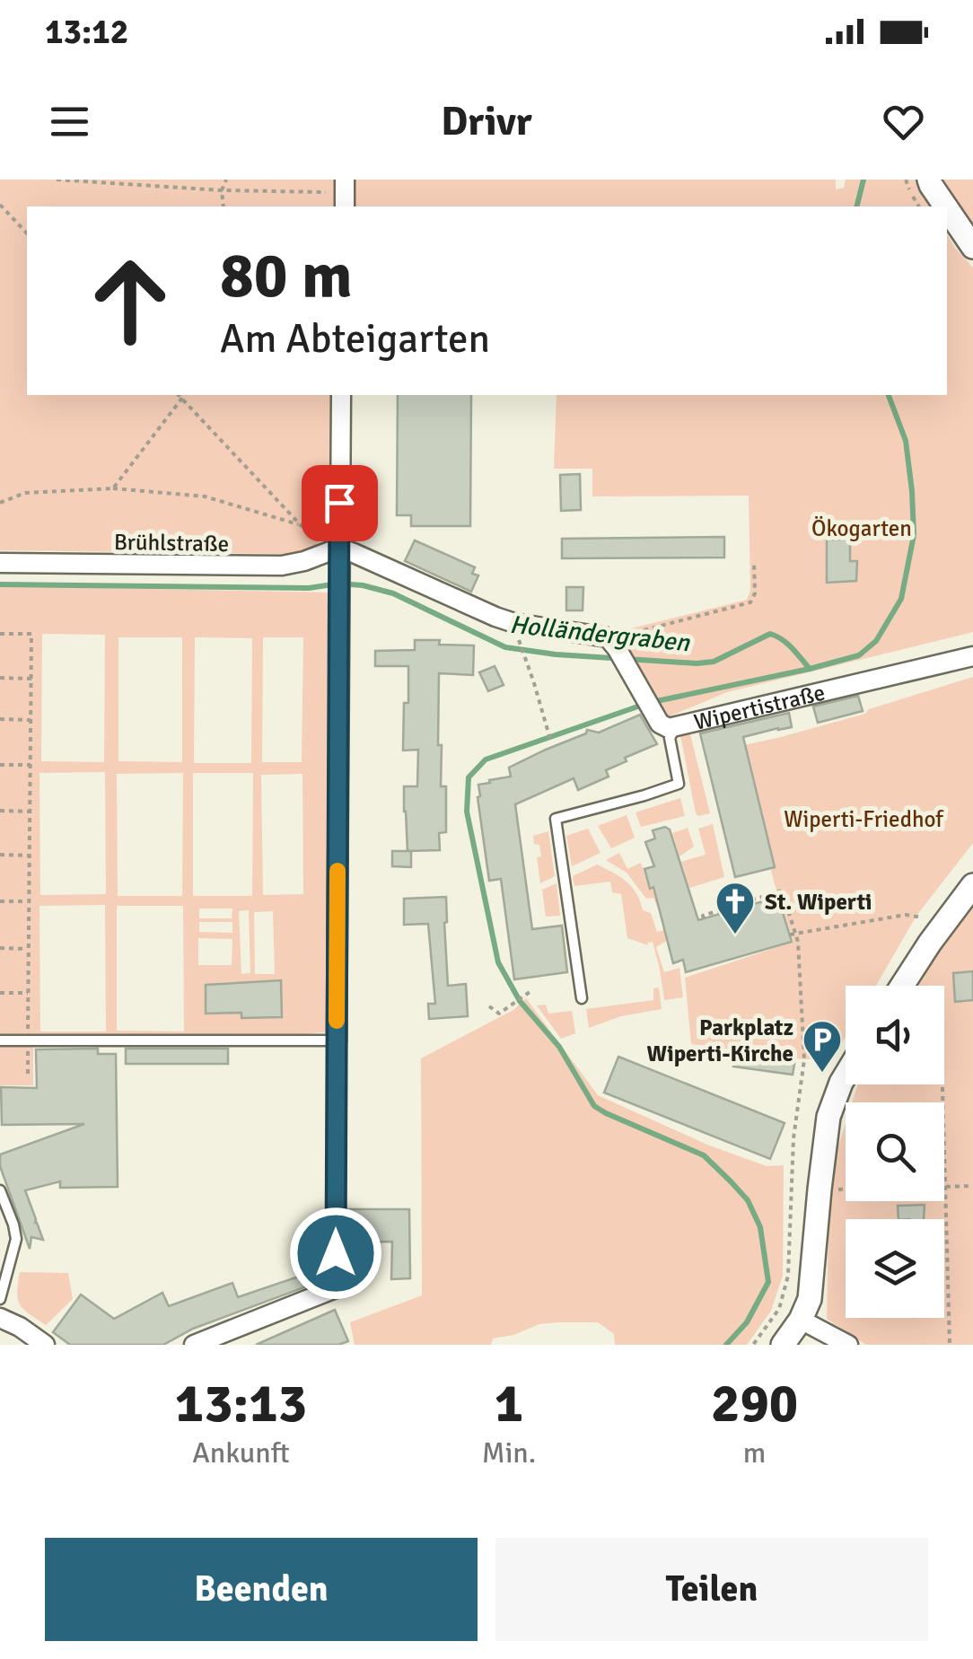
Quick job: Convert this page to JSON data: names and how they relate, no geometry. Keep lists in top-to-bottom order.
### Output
{
  "streets": {
    "street": ["Brühlstraße", "Wipertistraße"]
  },
  "water": ["Holländergraben"],
  "parks": ["Ökogarten", "Wiperti-Friedhof"],
  "places": {
    "church": ["St. Wiperti"],
    "parking": ["Parkplatz Wiperti-Kirche"]
  },
  "page": {
    "status": "13:12",
    "header": "Drivr",
    "turn": ["80 m", "Am Abteigarten"],
    "eta": [
      "13:13",
      "Ankunft",
      "1",
      "Min.",
      "290",
      "m"
    ],
    "buttons": ["Beenden", "Teilen"]
  }
}
